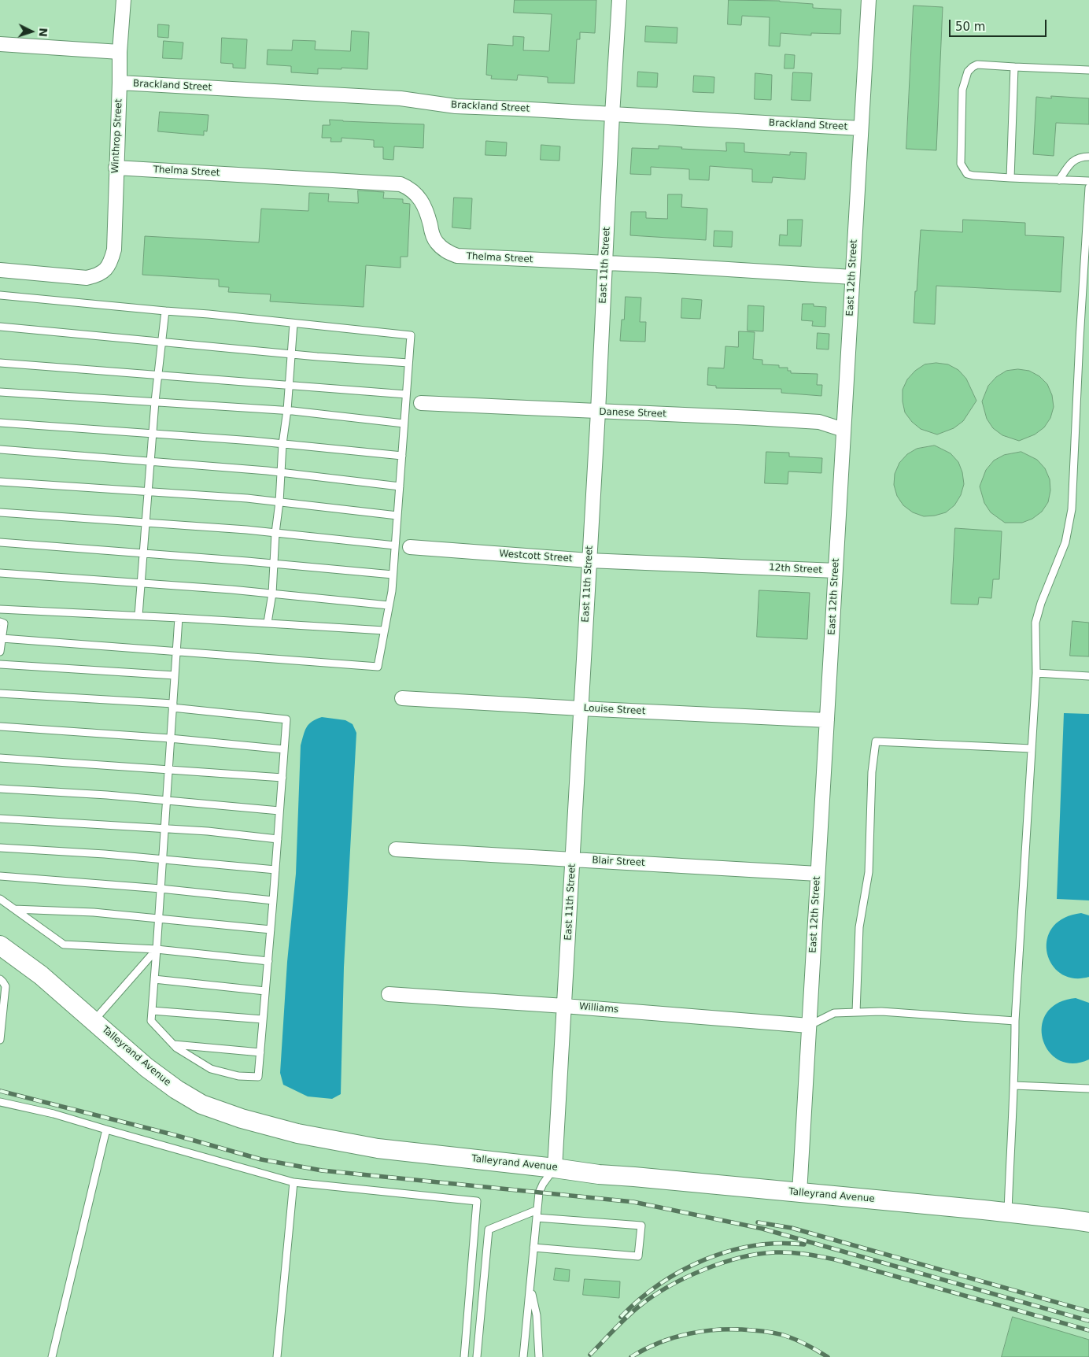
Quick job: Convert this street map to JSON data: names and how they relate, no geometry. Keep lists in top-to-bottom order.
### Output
{
  "streets": {
    "street": [
      "Brackland Street",
      "Winthrop Street",
      "Thelma Street",
      "East 11th Street",
      "East 12th Street",
      "Danese Street",
      "Westcott Street",
      "12th Street",
      "Louise Street",
      "Blair Street",
      "Williams",
      "Talleyrand Avenue"
    ]
  },
  "crossings": [
    ["Brackland Street", "Winthrop Street"],
    ["Brackland Street", "East 11th Street"],
    ["Brackland Street", "East 12th Street"],
    ["Winthrop Street", "Thelma Street"],
    ["Thelma Street", "East 11th Street"],
    ["Thelma Street", "East 12th Street"],
    ["East 11th Street", "Danese Street"],
    ["East 11th Street", "Westcott Street"],
    ["East 11th Street", "Louise Street"],
    ["East 11th Street", "Blair Street"],
    ["East 11th Street", "Williams"],
    ["East 11th Street", "Talleyrand Avenue"],
    ["East 12th Street", "Danese Street"],
    ["East 12th Street", "12th Street"],
    ["East 12th Street", "Louise Street"],
    ["East 12th Street", "Blair Street"],
    ["East 12th Street", "Williams"],
    ["East 12th Street", "Talleyrand Avenue"],
    ["Westcott Street", "12th Street"]
  ],
  "scale_bar": "50 m",
  "north": "right"
}
